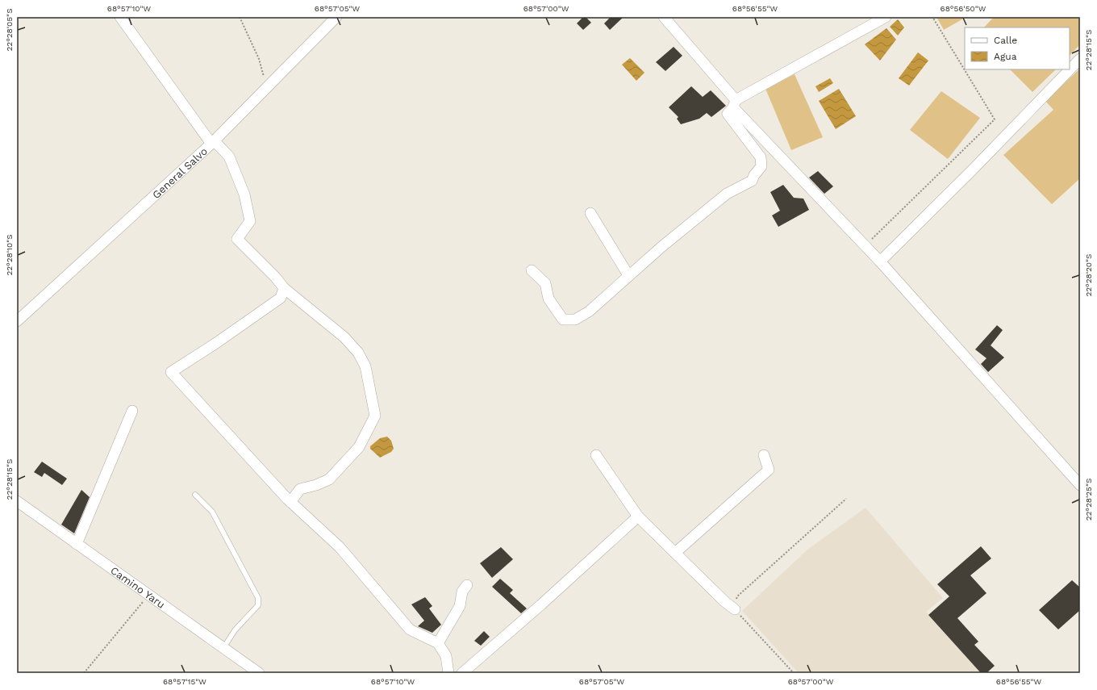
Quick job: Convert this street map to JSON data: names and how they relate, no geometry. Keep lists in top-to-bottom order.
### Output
{
  "streets": {
    "street": ["General Salvo", "Camino Yaru"]
  },
  "legend": ["Calle", "Agua"],
  "coordinates": [
    "68°57'10\"W",
    "68°57'05\"W",
    "68°57'00\"W",
    "68°56'55\"W",
    "68°56'50\"W",
    "22°28'05\"S",
    "22°28'15\"S",
    "22°28'10\"S",
    "22°28'20\"S",
    "22°28'25\"S",
    "68°57'15\"W"
  ]
}
